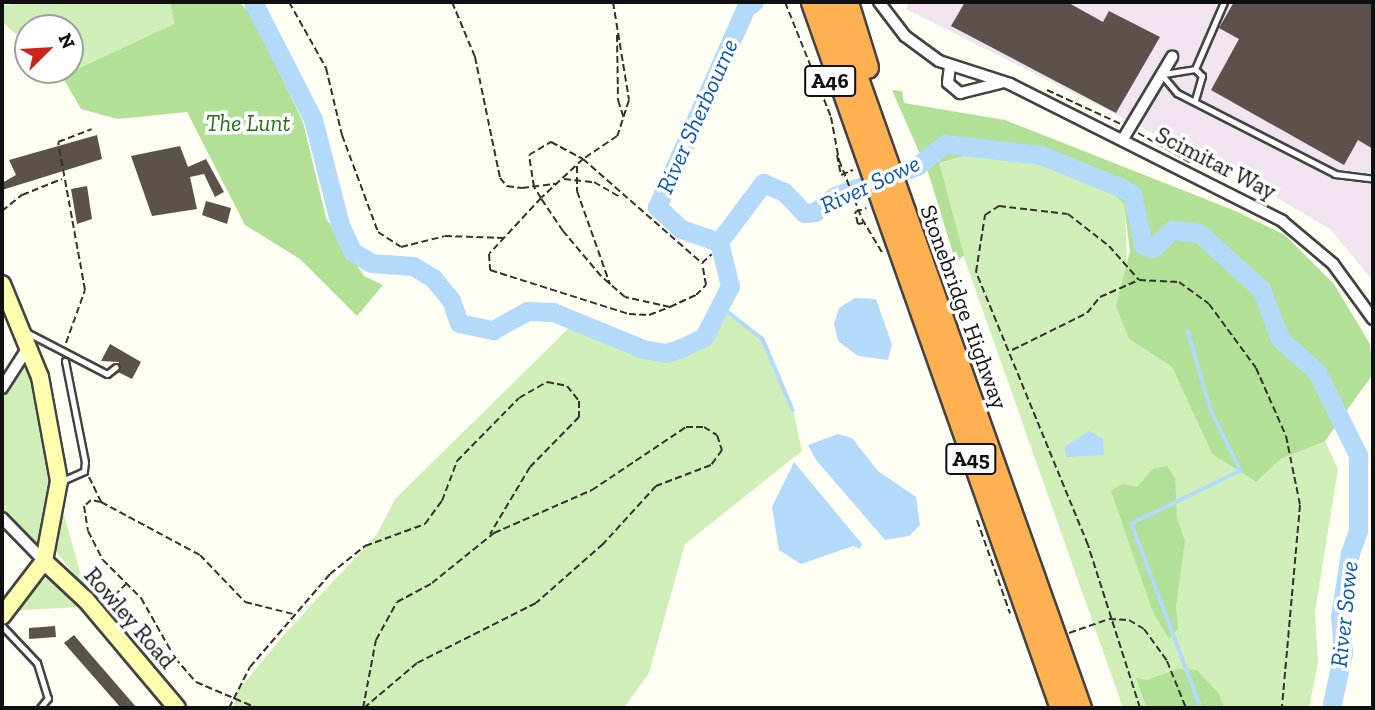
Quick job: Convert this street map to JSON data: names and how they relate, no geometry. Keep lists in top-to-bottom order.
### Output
{
  "streets": {
    "highway": ["A46", "Stonebridge Highway", "A45"],
    "street": ["Scimitar Way", "Rowley Road"]
  },
  "crossings": [
    ["A46", "Stonebridge Highway"]
  ],
  "water": ["River Sherbourne", "River Sowe"],
  "parks": ["The Lunt"],
  "north": "top right"
}
